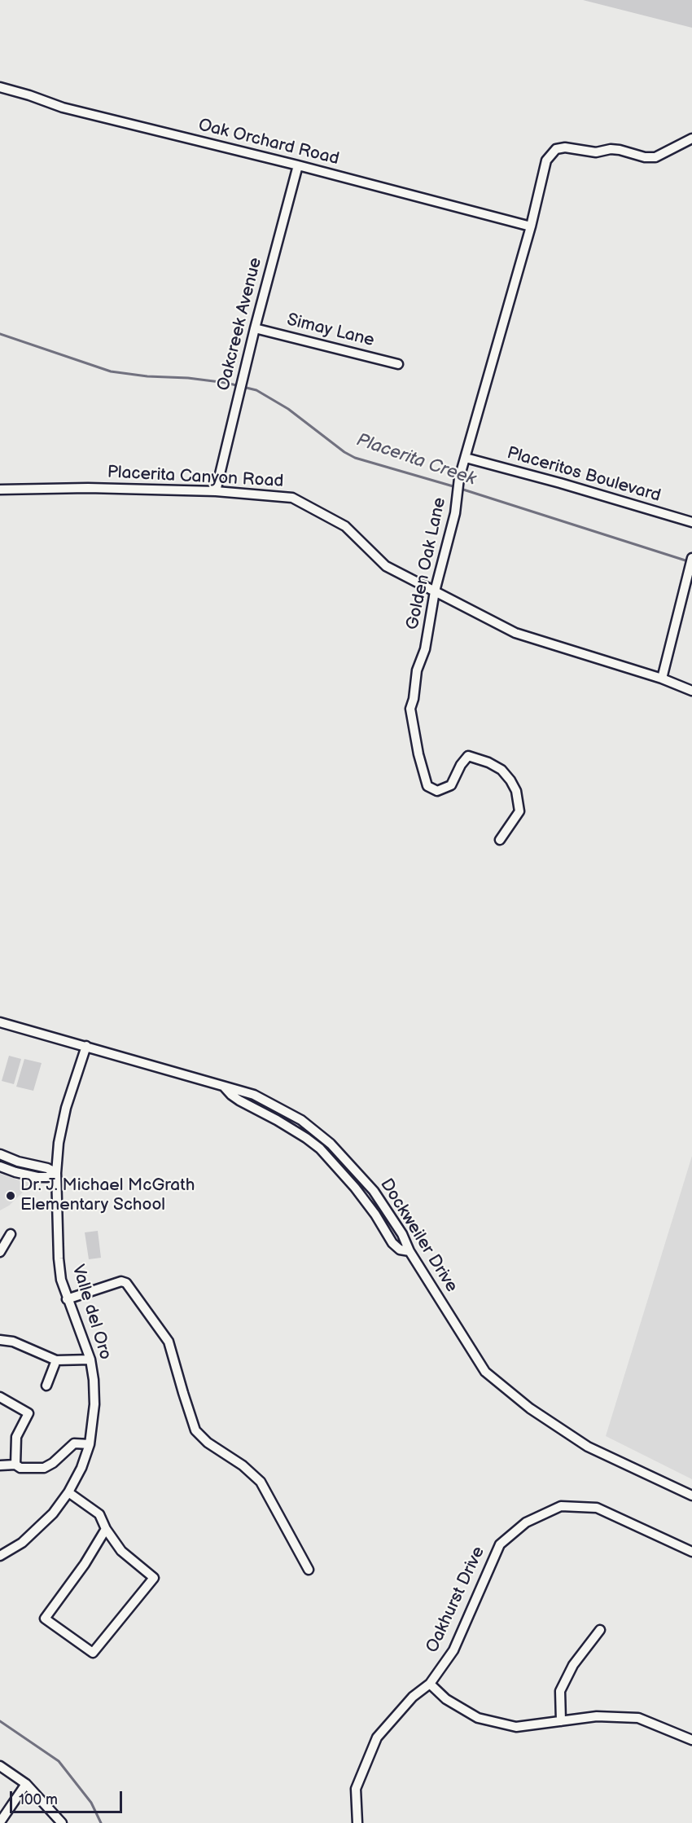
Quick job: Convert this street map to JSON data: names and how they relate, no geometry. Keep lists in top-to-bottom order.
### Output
{
  "streets": {
    "street": [
      "Oak Orchard Road",
      "Oakcreek Avenue",
      "Simay Lane",
      "Placeritos Boulevard",
      "Placerita Canyon Road",
      "Golden Oak Lane",
      "Dockweiler Drive",
      "Valle del Oro",
      "Oakhurst Drive"
    ]
  },
  "crossings": [
    ["Oak Orchard Road", "Oakcreek Avenue"],
    ["Oak Orchard Road", "Golden Oak Lane"],
    ["Oakcreek Avenue", "Simay Lane"],
    ["Oakcreek Avenue", "Placerita Canyon Road"],
    ["Placeritos Boulevard", "Golden Oak Lane"],
    ["Placerita Canyon Road", "Golden Oak Lane"],
    ["Dockweiler Drive", "Valle del Oro"]
  ],
  "water": ["Placerita Creek"],
  "places": ["Dr. J. Michael McGrath Elementary School"],
  "scale_bar": "100 m"
}
